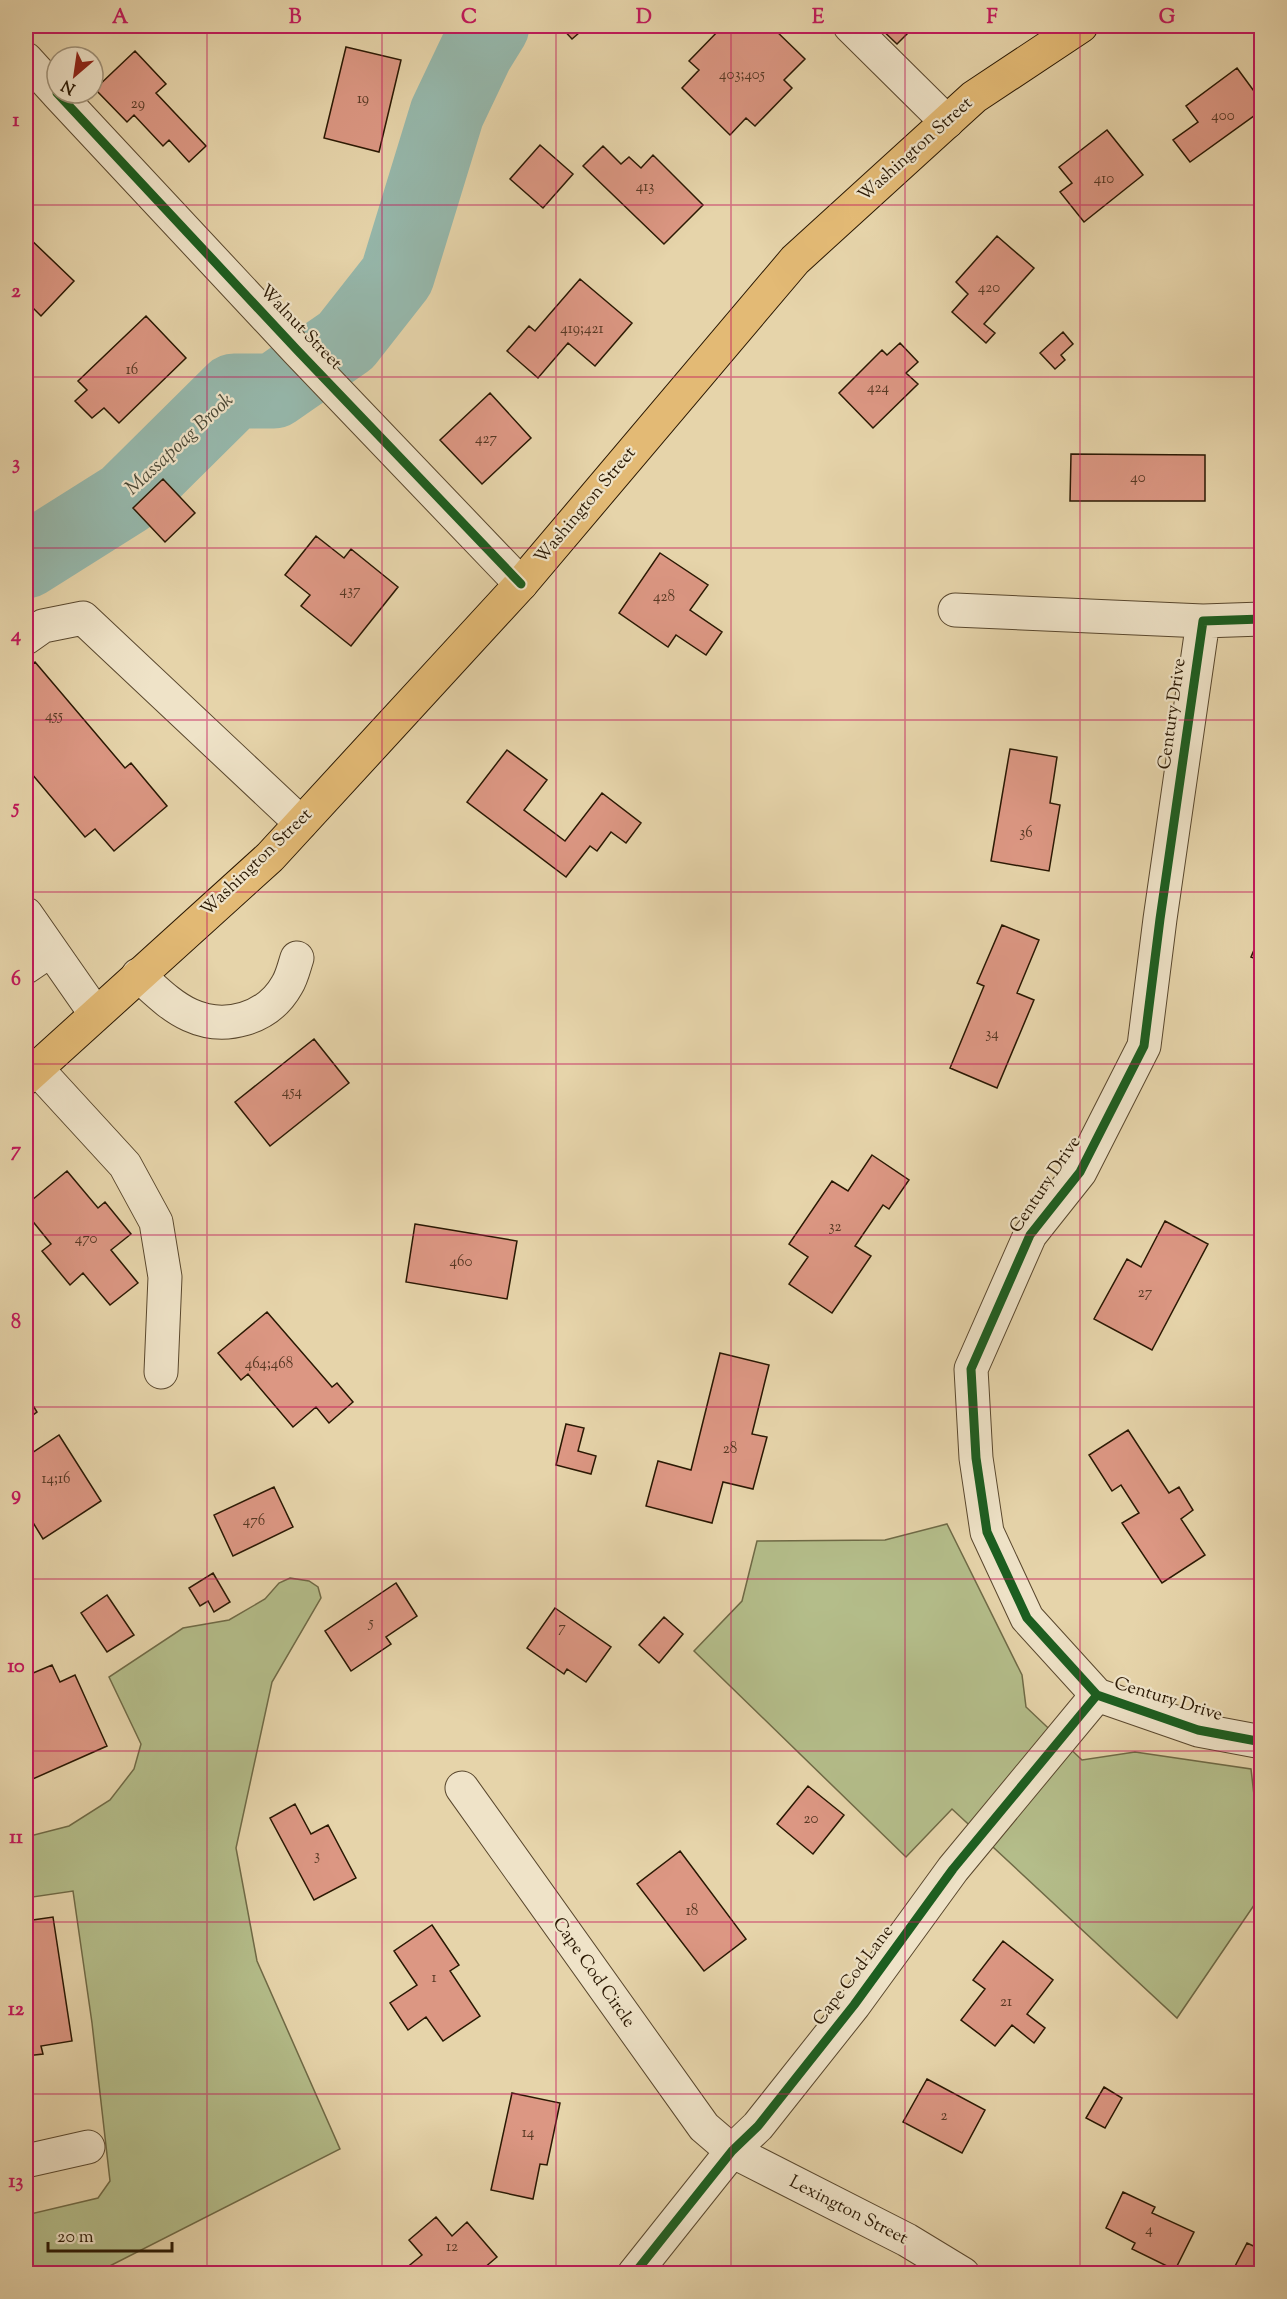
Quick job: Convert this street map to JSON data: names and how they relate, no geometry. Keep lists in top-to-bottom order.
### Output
{
  "streets": {
    "main road": ["Washington Street"],
    "street": [
      "Walnut Street",
      "Century Drive",
      "Cape Cod Circle",
      "Cape Cod Lane",
      "Lexington Street"
    ]
  },
  "crossings": [
    ["Washington Street", "Walnut Street"],
    ["Century Drive", "Cape Cod Lane"],
    ["Cape Cod Circle", "Cape Cod Lane"],
    ["Cape Cod Circle", "Lexington Street"],
    ["Cape Cod Lane", "Lexington Street"]
  ],
  "water": ["Massapoag Brook"],
  "house_numbers": [
    "403;405",
    "19",
    "29",
    "400",
    "410",
    "413",
    "420",
    "419;421",
    "16",
    "424",
    "427",
    "40",
    "437",
    "428",
    "455",
    "36",
    "34",
    "454",
    "32",
    "470",
    "460",
    "27",
    "464;468",
    "28",
    "14;16",
    "476",
    "5",
    "7",
    "20",
    "3",
    "18",
    "1",
    "21",
    "2",
    "14",
    "4",
    "12"
  ],
  "scale_bar": "20 m",
  "north": "bottom left",
  "grid": {
    "columns": [
      "A",
      "B",
      "C",
      "D",
      "E",
      "F",
      "G"
    ],
    "rows": [
      "1",
      "2",
      "3",
      "4",
      "5",
      "6",
      "7",
      "8",
      "9",
      "10",
      "11",
      "12",
      "13"
    ]
  }
}
